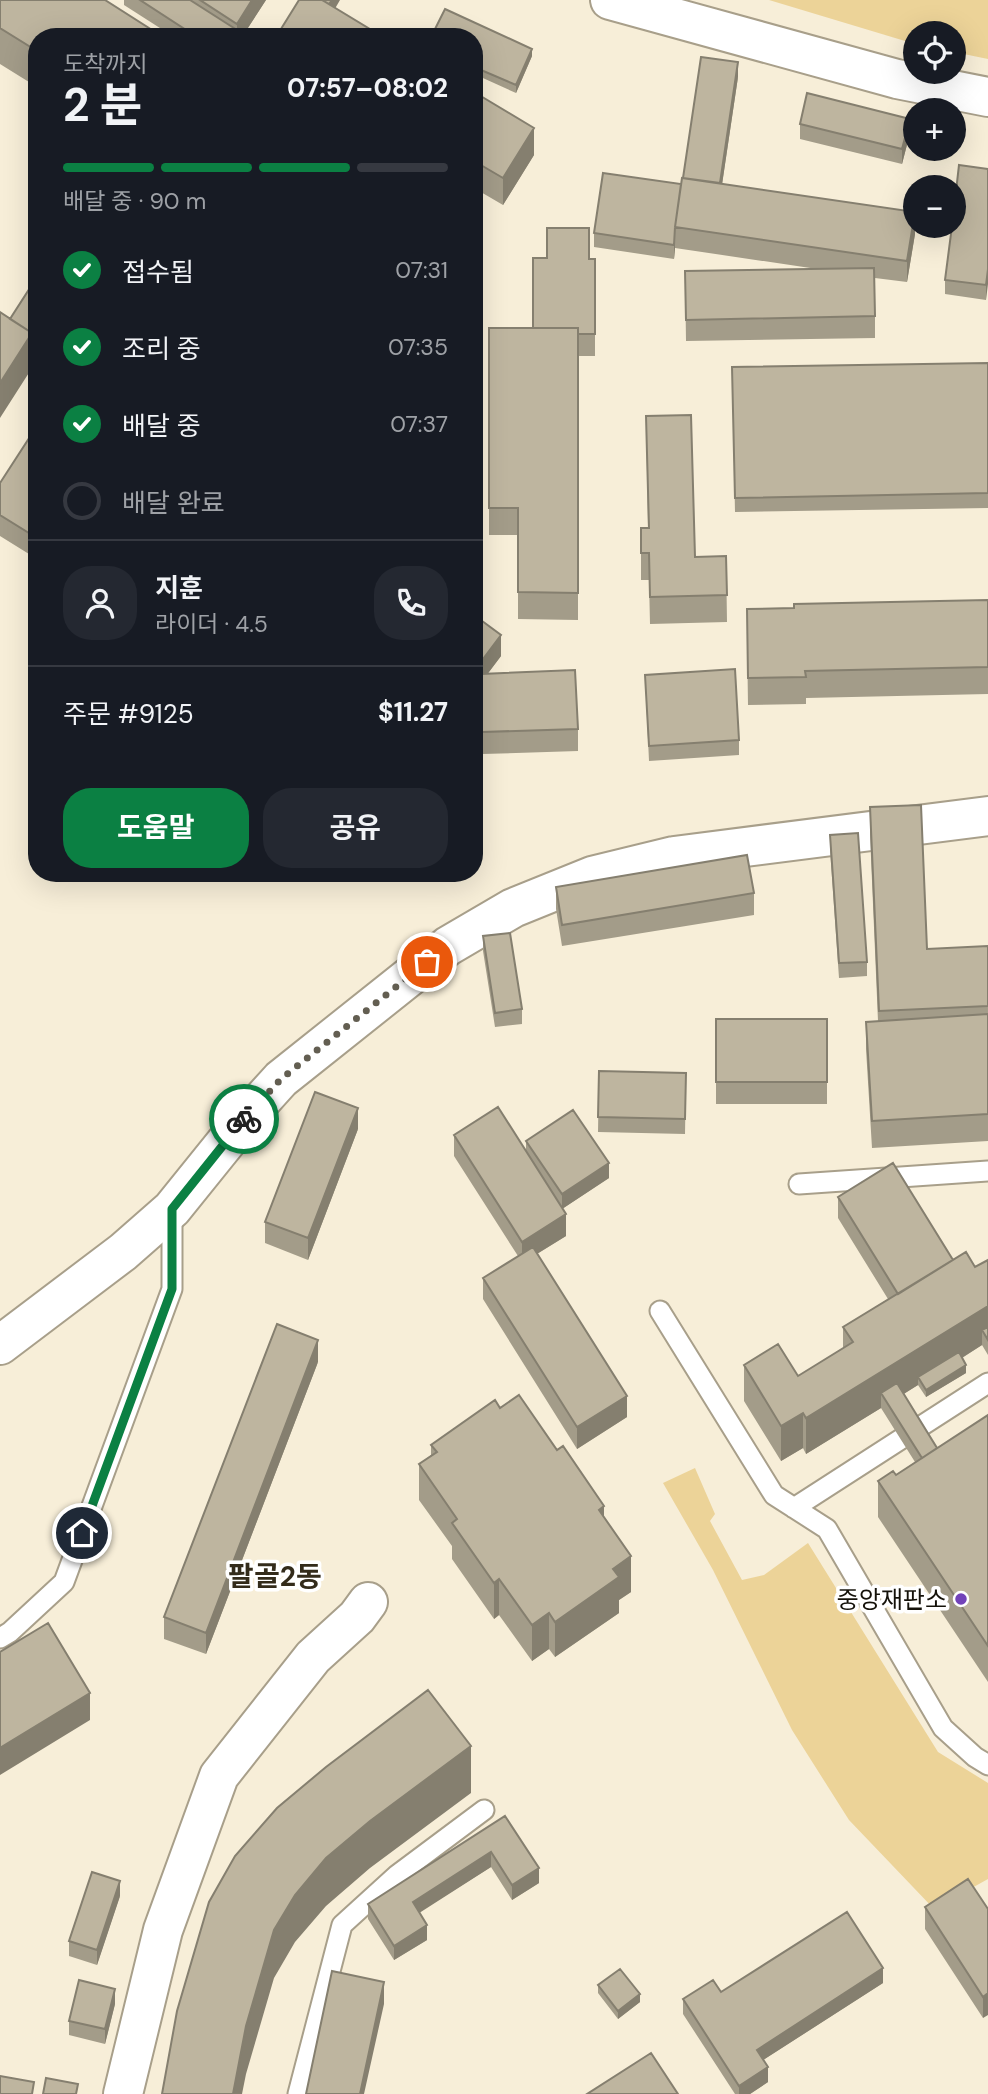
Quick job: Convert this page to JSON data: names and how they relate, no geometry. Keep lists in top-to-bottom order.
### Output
{
  "districts": ["팔골2동"],
  "places": ["중앙재판소"],
  "page": {
    "map_buttons": ["+", "−"],
    "heading": ["2 분", "도착까지", "07:57–08:02"],
    "panel": [
      "지훈",
      "라이더 · 4.5",
      "주문 #9125",
      "$11.27"
    ],
    "bar": "배달 중 · 90 m",
    "list": [
      ["접수됨", "07:31"],
      ["조리 중", "07:35"],
      ["배달 중", "07:37"],
      "배달 완료"
    ],
    "buttons": ["도움말", "공유"]
  }
}
